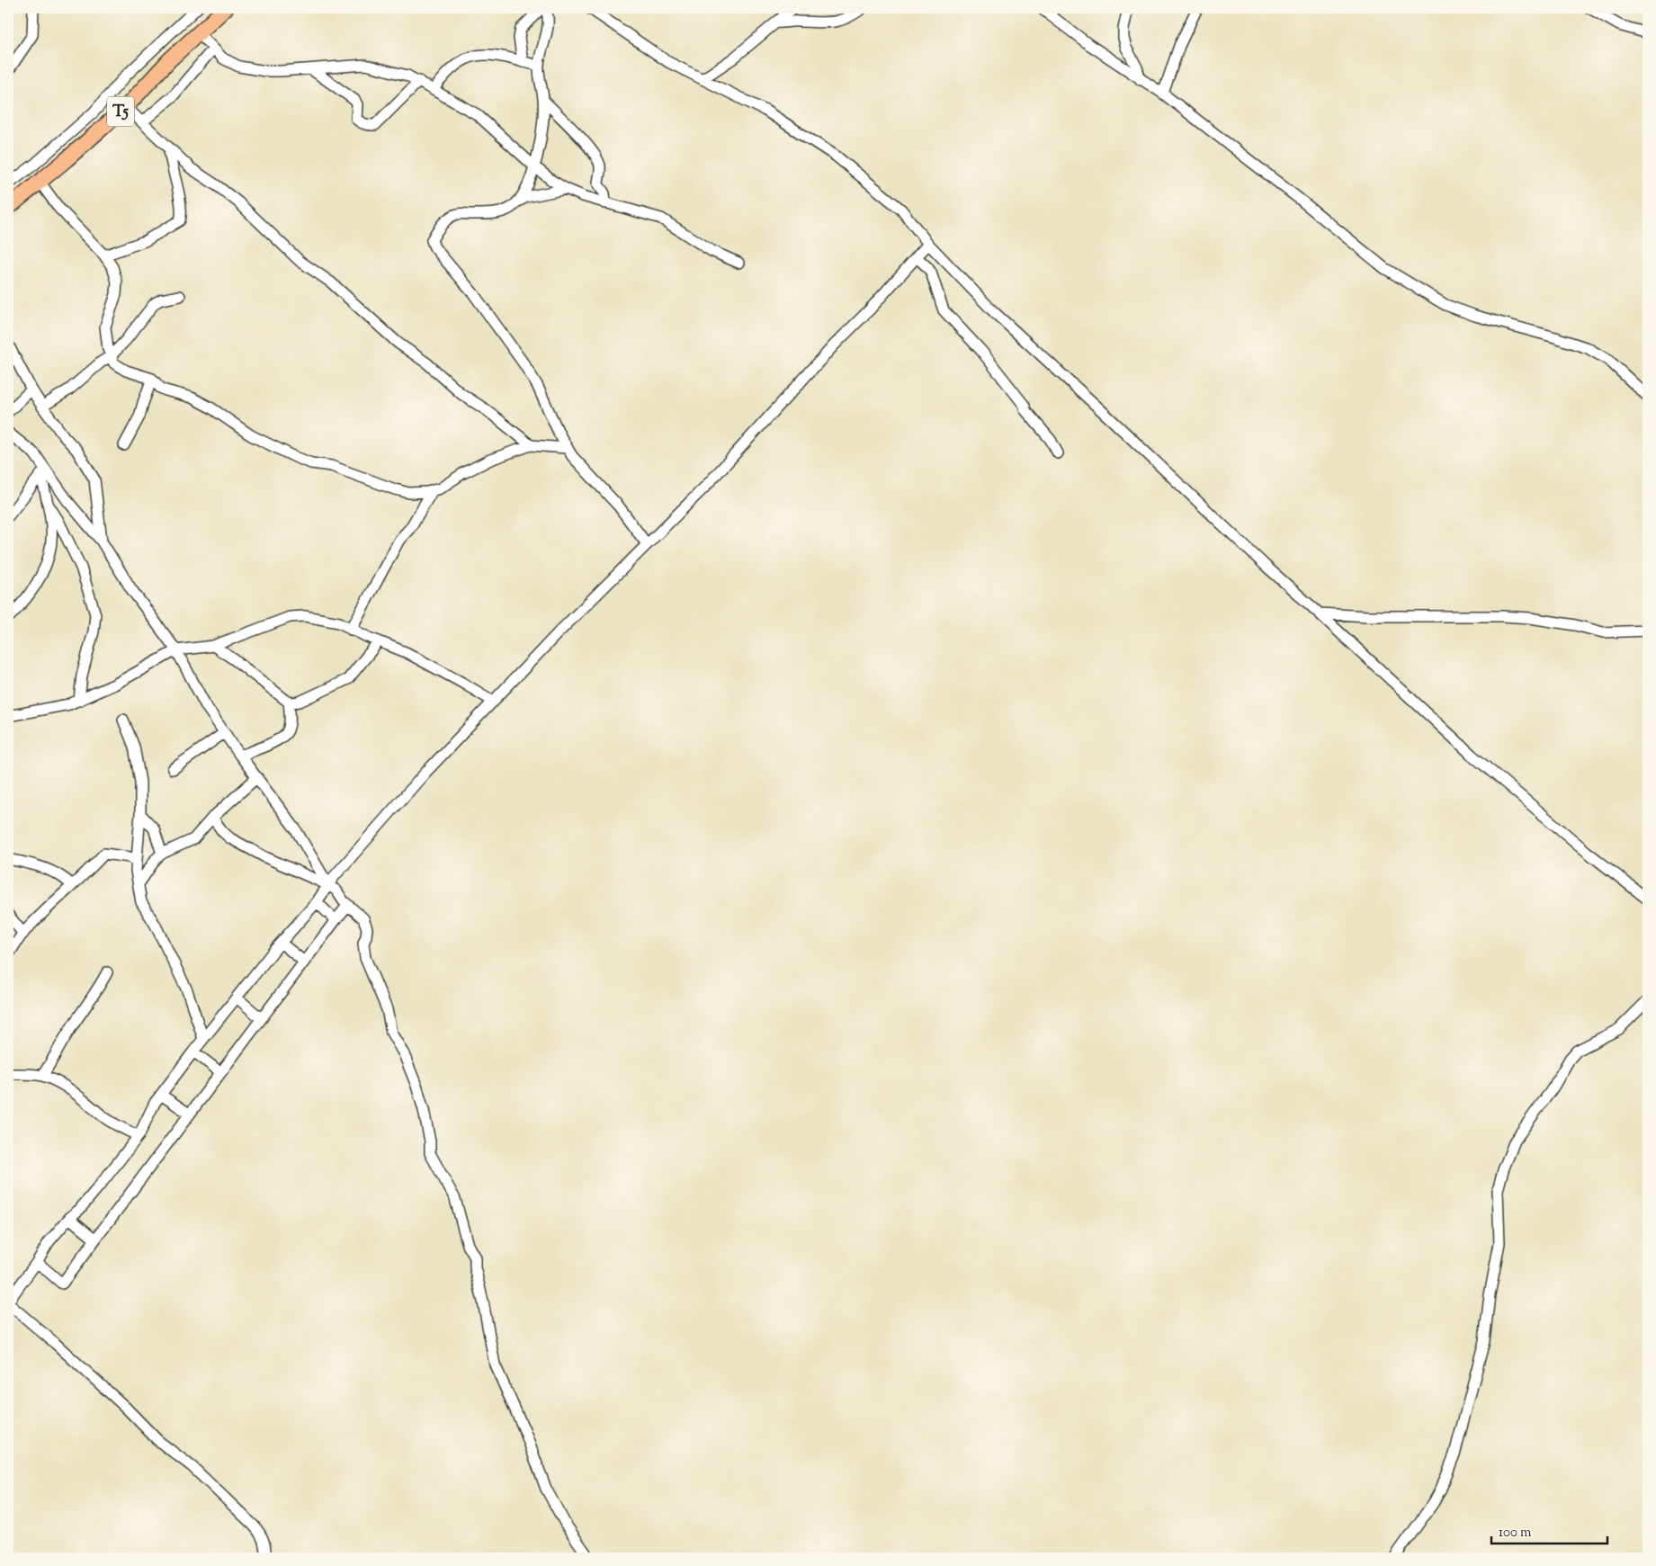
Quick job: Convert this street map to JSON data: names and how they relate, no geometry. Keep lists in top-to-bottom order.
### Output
{
  "streets": {
    "highway": ["T5"]
  },
  "scale_bar": "100 m"
}
